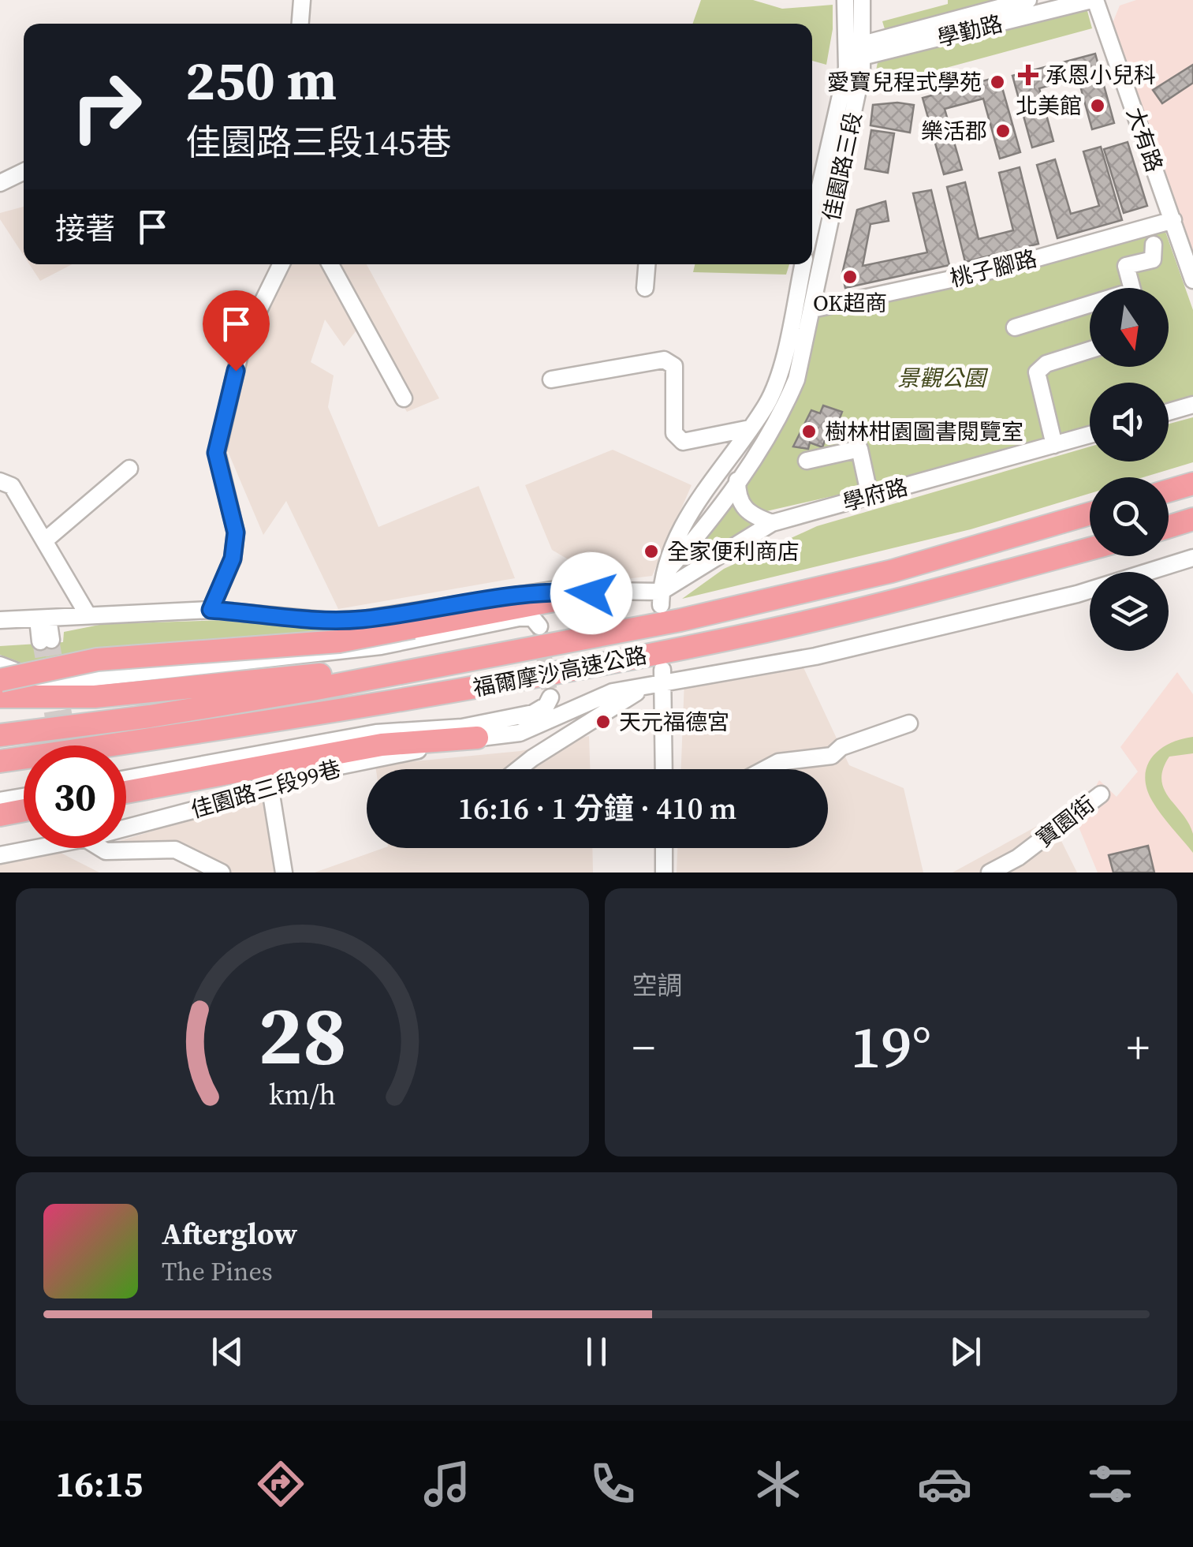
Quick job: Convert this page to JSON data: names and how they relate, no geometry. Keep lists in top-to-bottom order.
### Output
{
  "streets": {
    "highway": ["福爾摩沙高速公路"],
    "street": [
      "學勤路",
      "大有路",
      "佳園路三段",
      "桃子腳路",
      "學府路",
      "佳園路三段99巷",
      "寶園街"
    ]
  },
  "crossings": [
    ["學勤路", "大有路"],
    ["學勤路", "佳園路三段"],
    ["大有路", "桃子腳路"],
    ["佳園路三段", "桃子腳路"],
    ["佳園路三段", "學府路"]
  ],
  "parks": ["景觀公園"],
  "places": {
    "health": ["承恩小兒科"],
    "other": [
      "愛寶兒程式學苑",
      "北美館",
      "樂活郡",
      "OK超商",
      "樹林柑園圖書閱覽室",
      "全家便利商店",
      "天元福德宮"
    ]
  },
  "north": "bottom",
  "page": {
    "turn": ["250 m", "佳園路三段145巷"],
    "then": "接著",
    "limit": "30",
    "trip": "16:16 · 1 分鐘 · 410 m",
    "tile": "空調",
    "heat": ["−", "19°", "+"],
    "song": ["Afterglow", "The Pines"],
    "tabs": "16:15",
    "gauge": ["28", "km/h"]
  }
}
